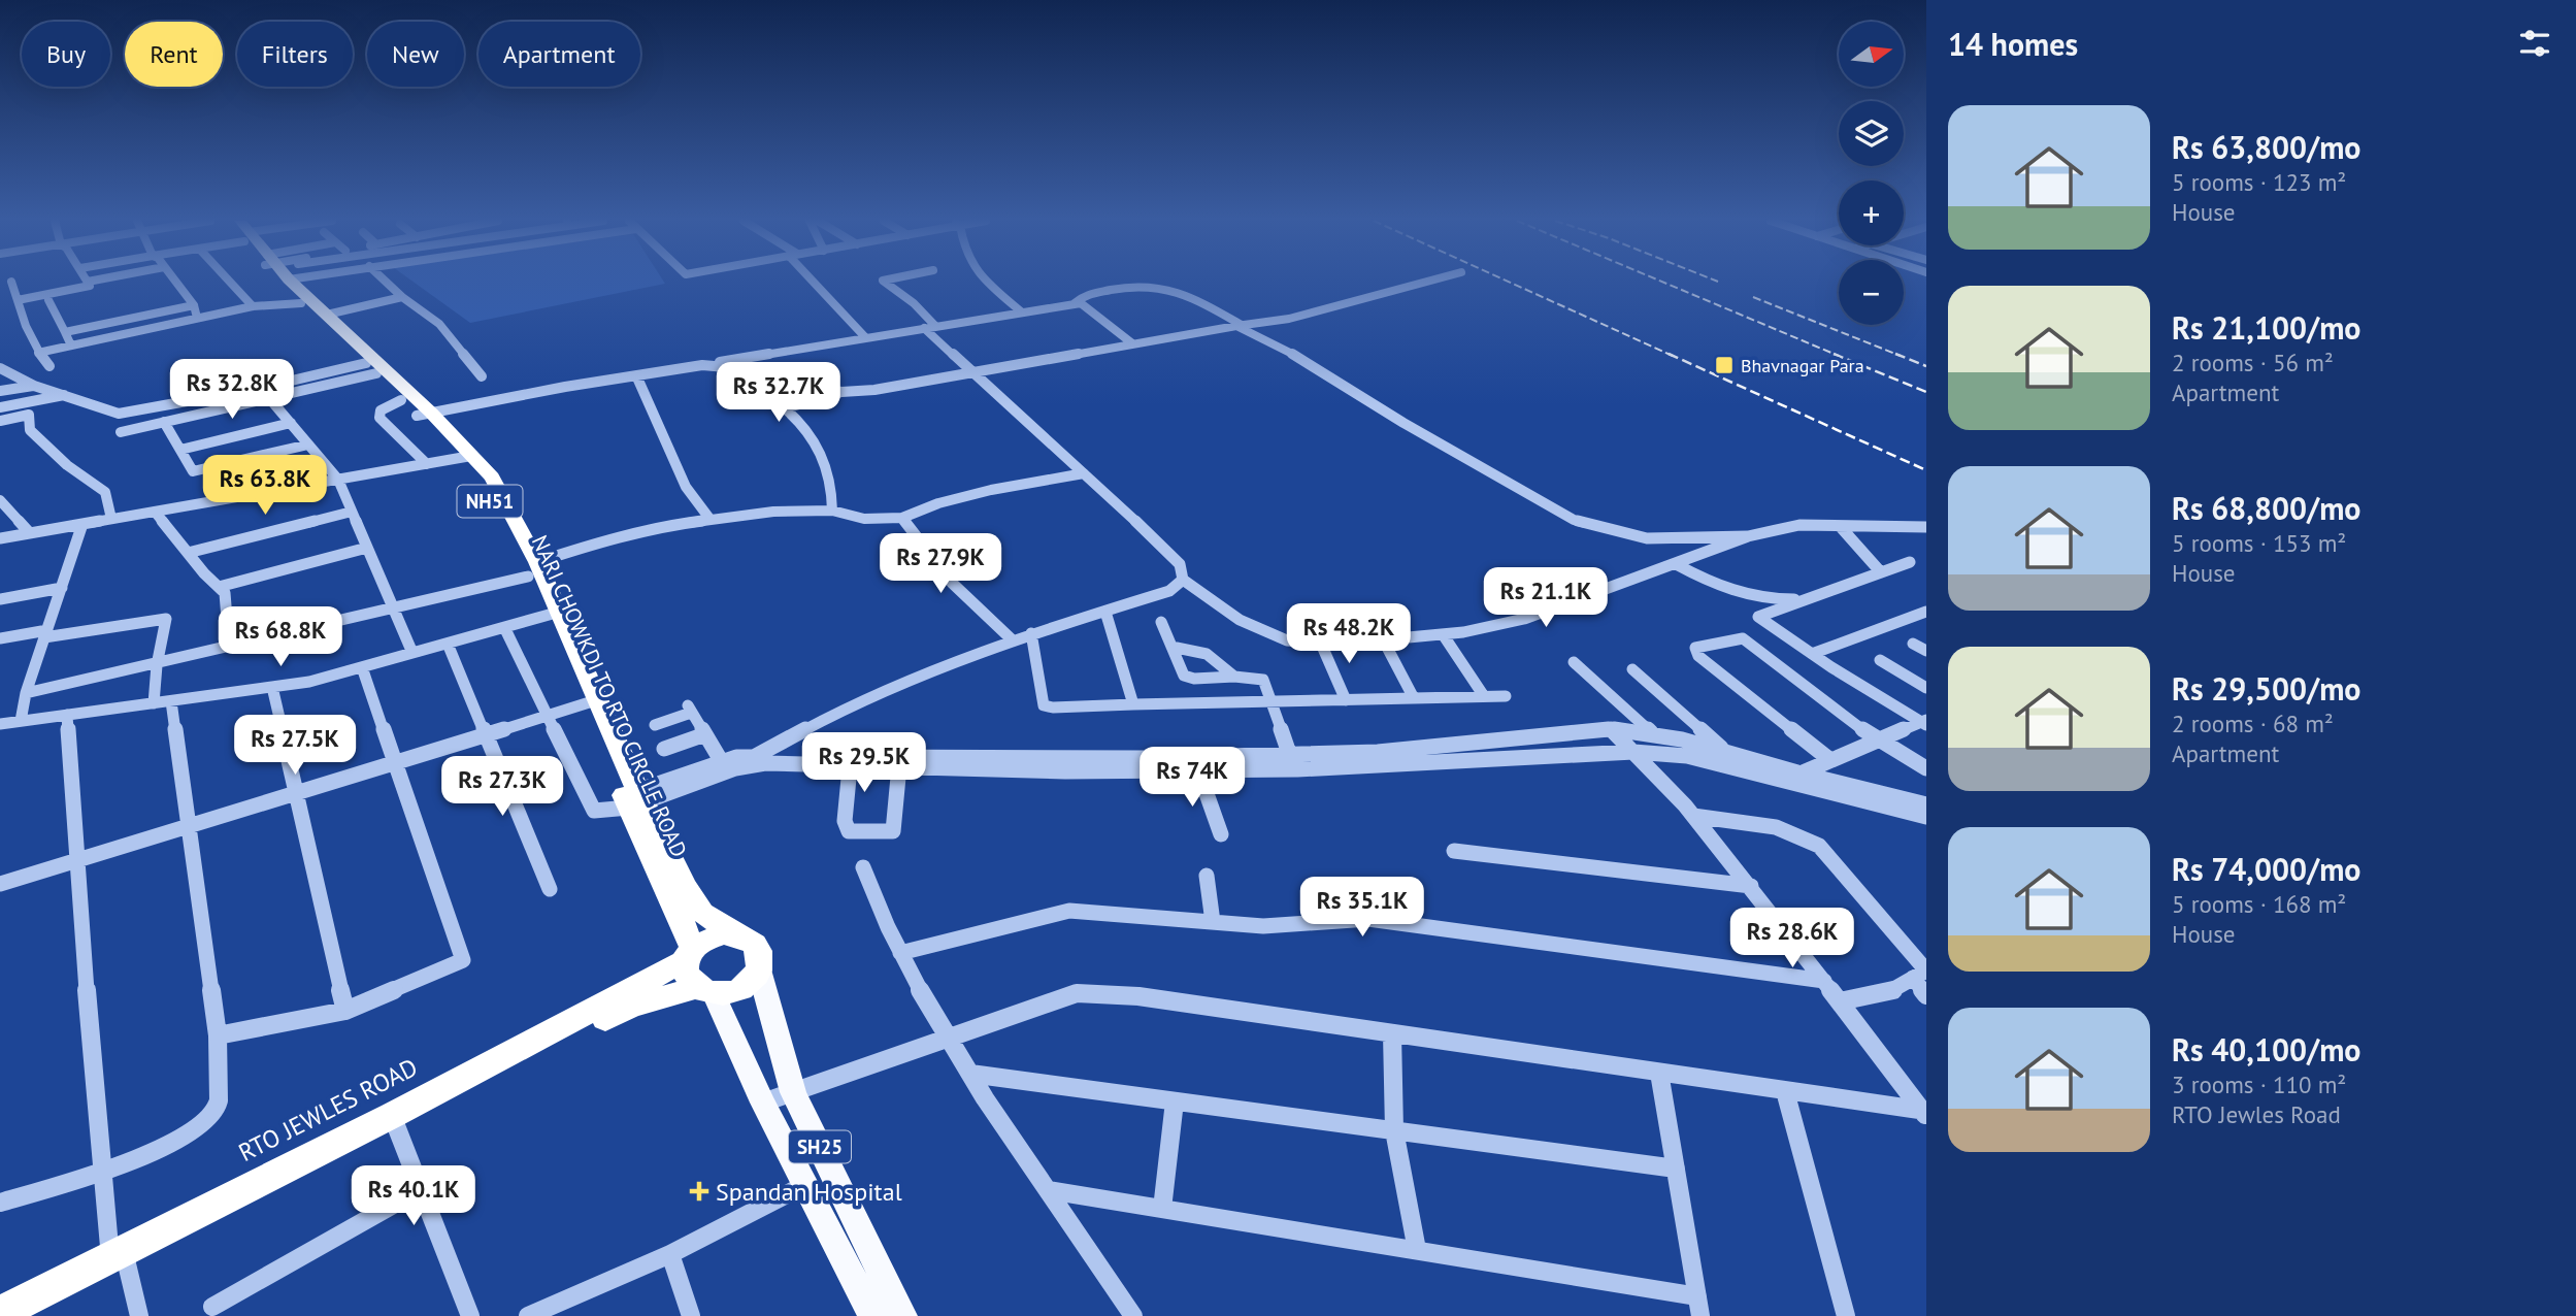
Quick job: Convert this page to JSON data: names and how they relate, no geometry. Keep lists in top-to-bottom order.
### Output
{
  "streets": {
    "highway": ["NH51", "NARI CHOWKDI TO RTO CIRCLE ROAD", "RTO JEWLES ROAD"],
    "main road": ["SH25"]
  },
  "crossings": [
    ["NH51", "NARI CHOWKDI TO RTO CIRCLE ROAD"],
    ["NH51", "RTO JEWLES ROAD"],
    ["NH51", "SH25"],
    ["NARI CHOWKDI TO RTO CIRCLE ROAD", "RTO JEWLES ROAD"],
    ["NARI CHOWKDI TO RTO CIRCLE ROAD", "SH25"],
    ["RTO JEWLES ROAD", "SH25"]
  ],
  "places": {
    "transit": ["Bhavnagar Para"],
    "health": ["Spandan Hospital"]
  },
  "north": "right",
  "page": {
    "heading": "14 homes",
    "map_buttons": ["+", "−"],
    "chip": [
      "Buy",
      "Rent",
      "Filters",
      "New",
      "Apartment"
    ],
    "list": [
      {
        "name": "Rs 63,800/mo",
        "note": "5 rooms · 123 m² · House"
      },
      {
        "name": "Rs 21,100/mo",
        "note": "2 rooms · 56 m² · Apartment"
      },
      {
        "name": "Rs 68,800/mo",
        "note": "5 rooms · 153 m² · House"
      },
      {
        "name": "Rs 29,500/mo",
        "note": "2 rooms · 68 m² · Apartment"
      },
      {
        "name": "Rs 74,000/mo",
        "note": "5 rooms · 168 m² · House"
      },
      {
        "name": "Rs 40,100/mo",
        "note": "3 rooms · 110 m² · RTO Jewles Road"
      }
    ],
    "price": [
      "Rs 32.8K",
      "Rs 32.7K",
      "Rs 63.8K",
      "Rs 27.9K",
      "Rs 21.1K",
      "Rs 48.2K",
      "Rs 68.8K",
      "Rs 27.5K",
      "Rs 29.5K",
      "Rs 74K",
      "Rs 27.3K",
      "Rs 35.1K",
      "Rs 28.6K",
      "Rs 40.1K"
    ]
  }
}
